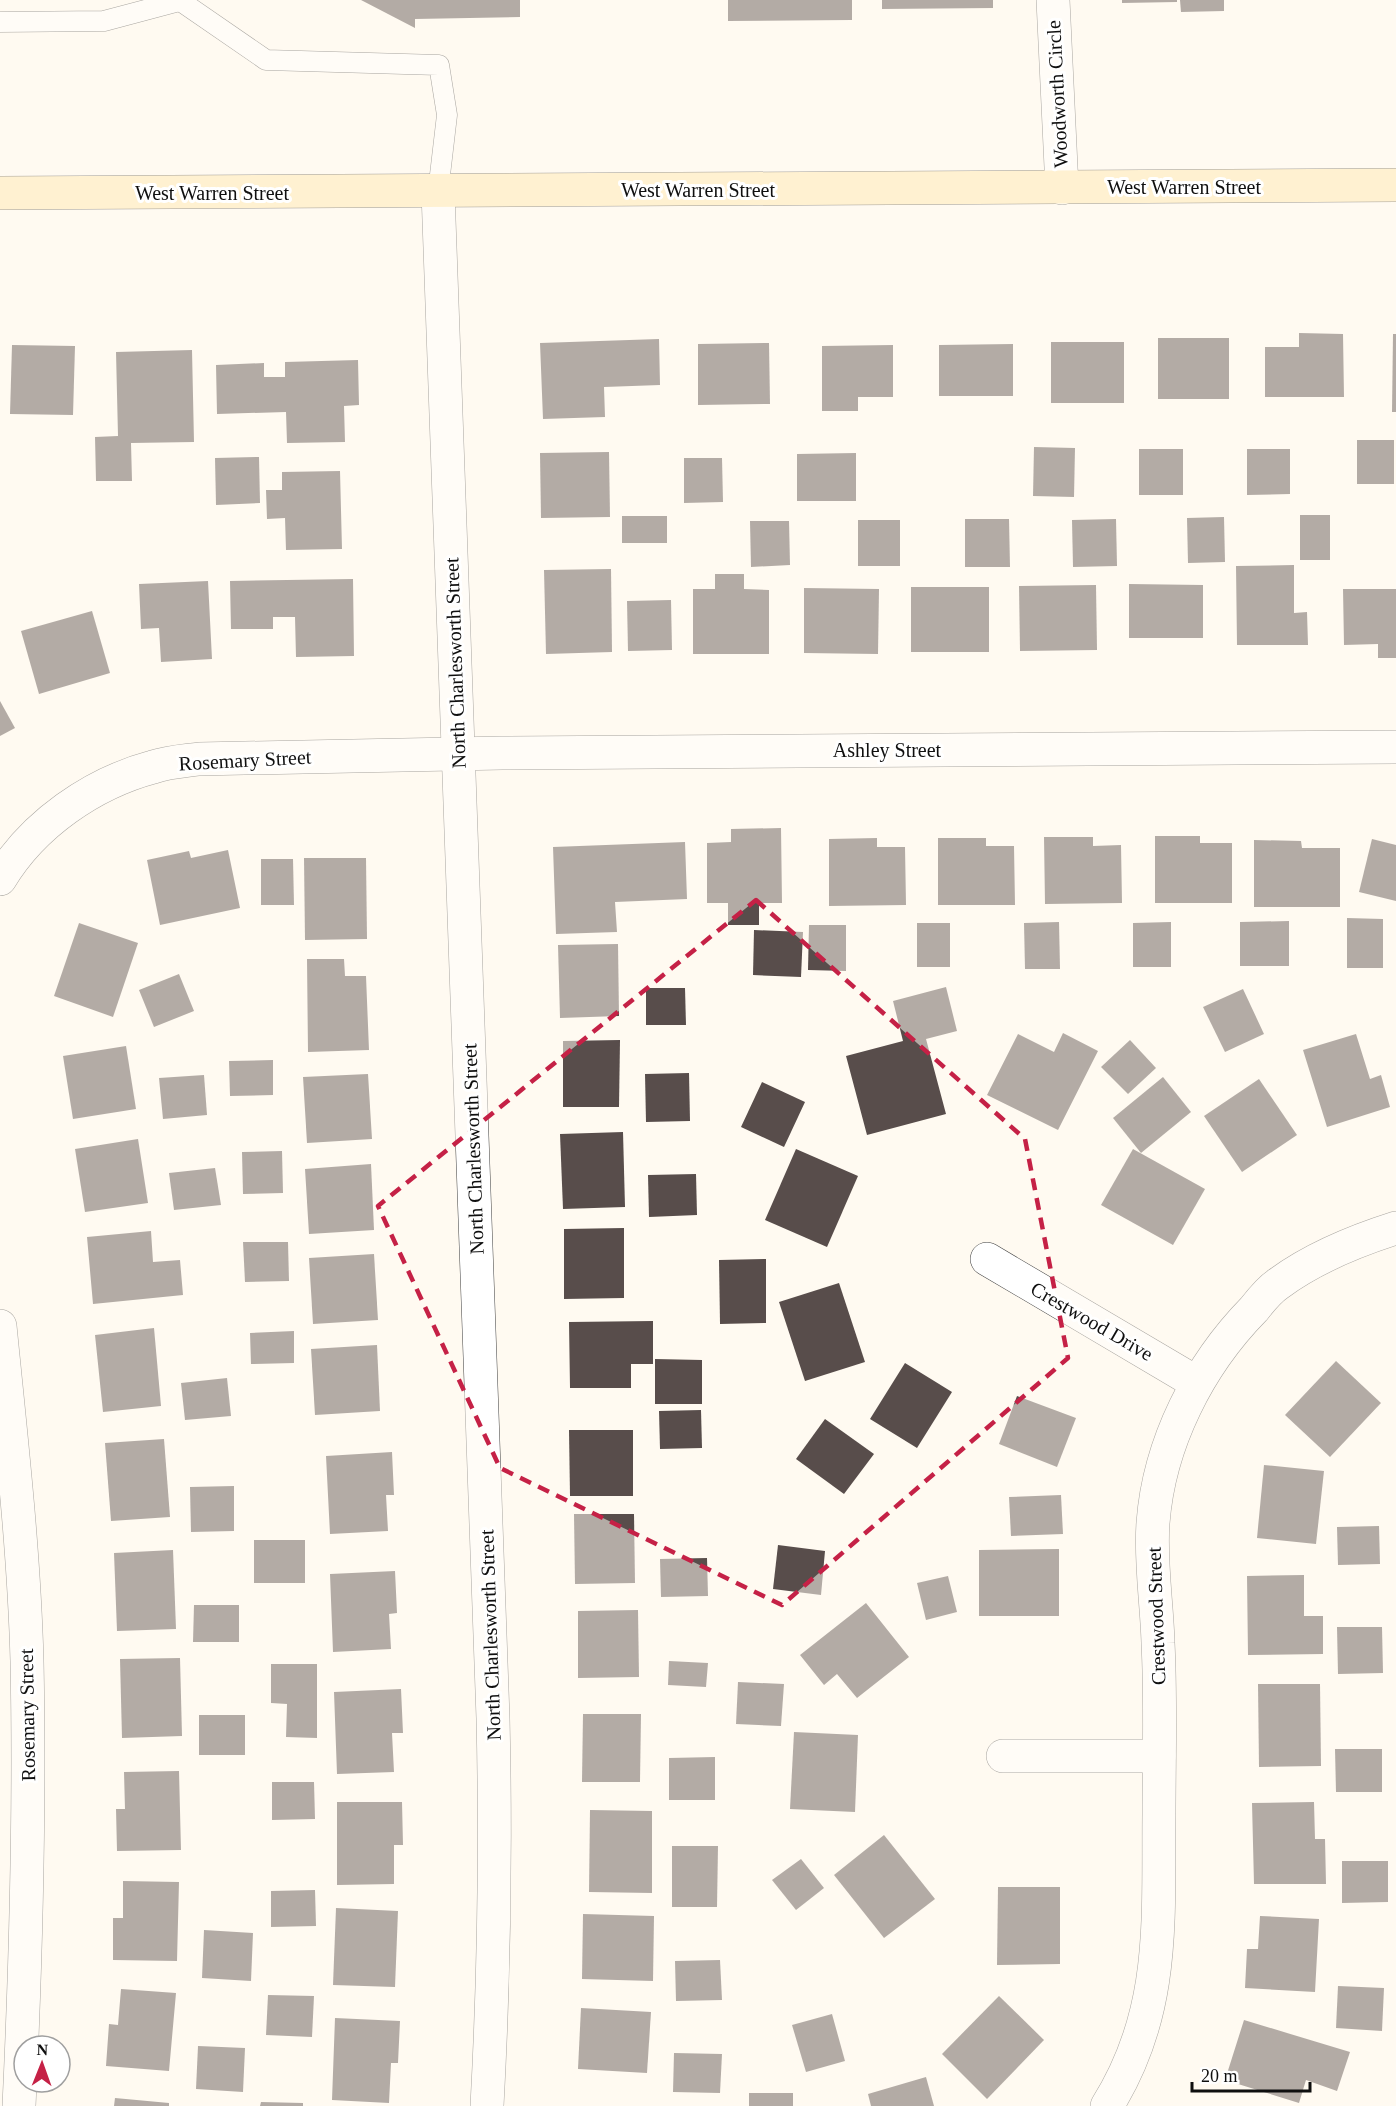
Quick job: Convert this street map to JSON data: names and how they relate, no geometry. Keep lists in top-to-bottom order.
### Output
{
  "streets": {
    "main road": ["West Warren Street"],
    "street": [
      "Woodworth Circle",
      "North Charlesworth Street",
      "Ashley Street",
      "Rosemary Street",
      "Crestwood Drive",
      "Crestwood Street"
    ]
  },
  "crossings": [
    ["Woodworth Circle", "West Warren Street"],
    ["West Warren Street", "North Charlesworth Street"],
    ["North Charlesworth Street", "Ashley Street"],
    ["North Charlesworth Street", "Rosemary Street"],
    ["Ashley Street", "Rosemary Street"],
    ["Crestwood Drive", "Crestwood Street"]
  ],
  "scale_bar": "20 m",
  "north": "top"
}
